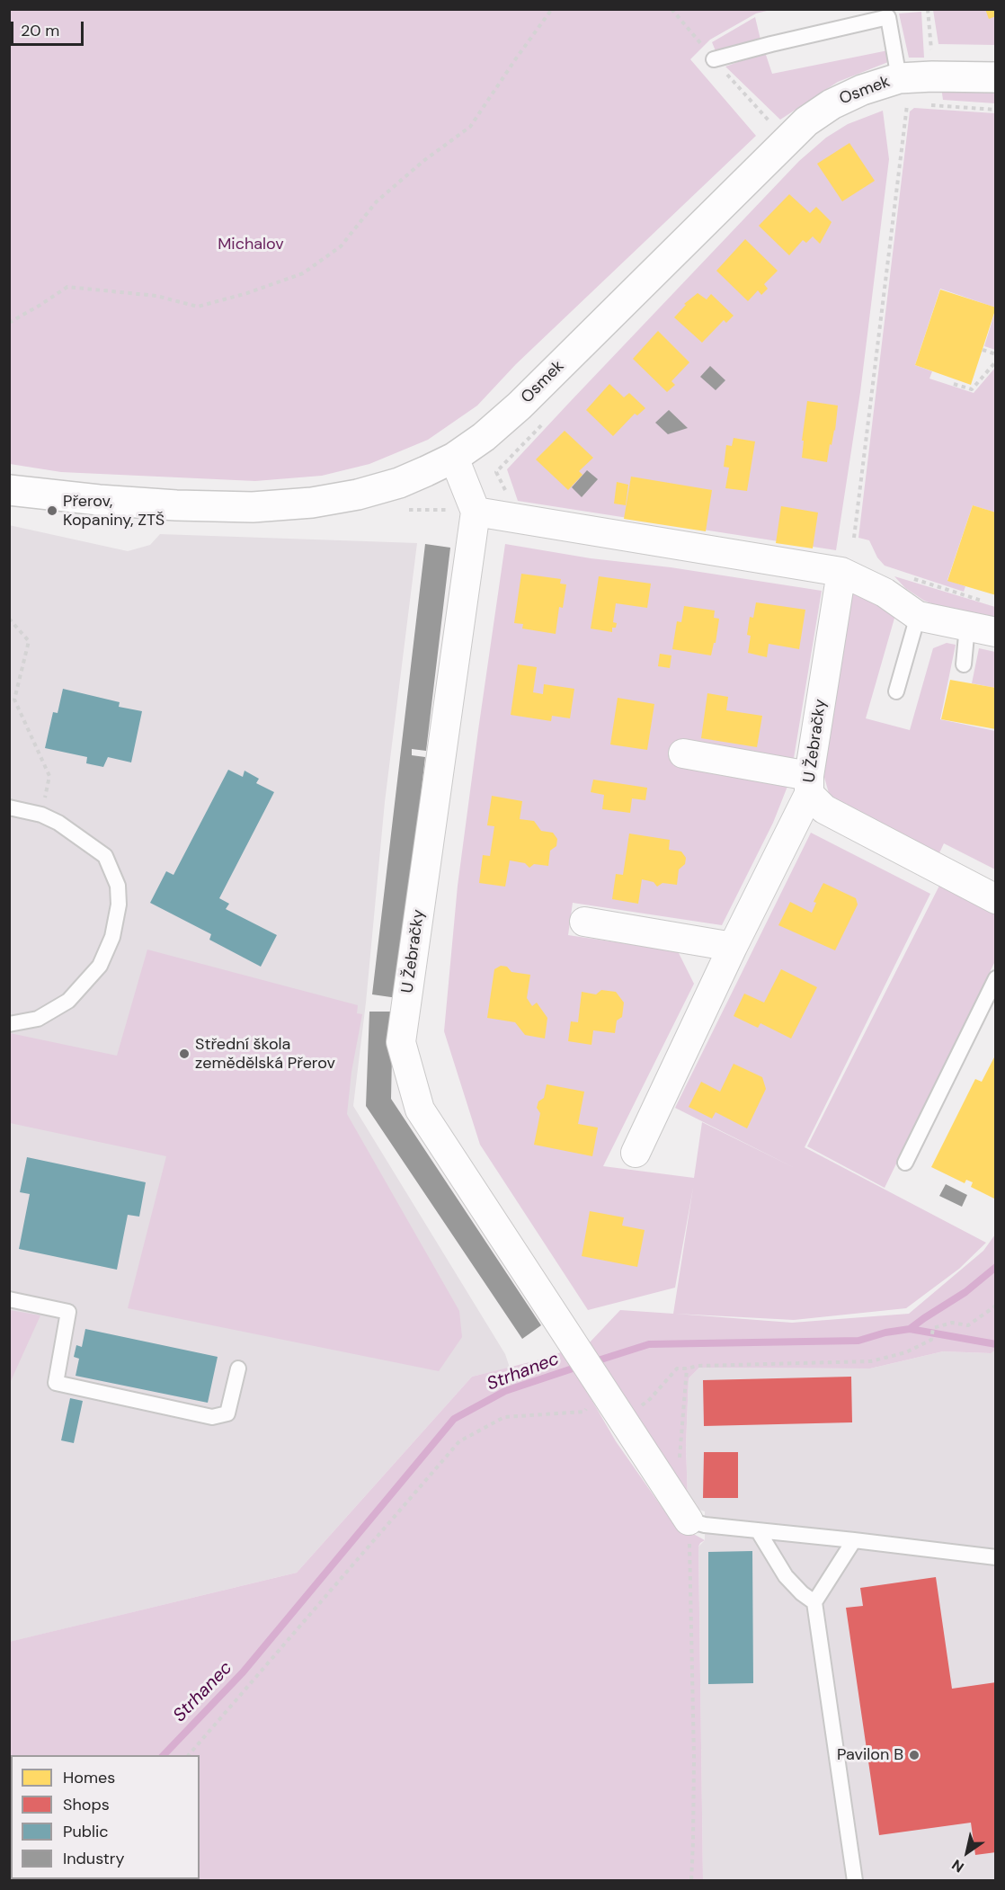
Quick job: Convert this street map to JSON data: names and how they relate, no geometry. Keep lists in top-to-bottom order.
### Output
{
  "streets": {
    "street": ["Osmek", "U Žebračky"]
  },
  "crossings": [
    ["Osmek", "U Žebračky"]
  ],
  "water": ["Strhanec"],
  "parks": ["Michalov"],
  "places": ["Přerov, Kopaniny, ZTŠ", "Střední škola zemědělská Přerov", "Pavilon B"],
  "legend": [
    "Homes",
    "Shops",
    "Public",
    "Industry"
  ],
  "scale_bar": "20 m",
  "north": "bottom left"
}
